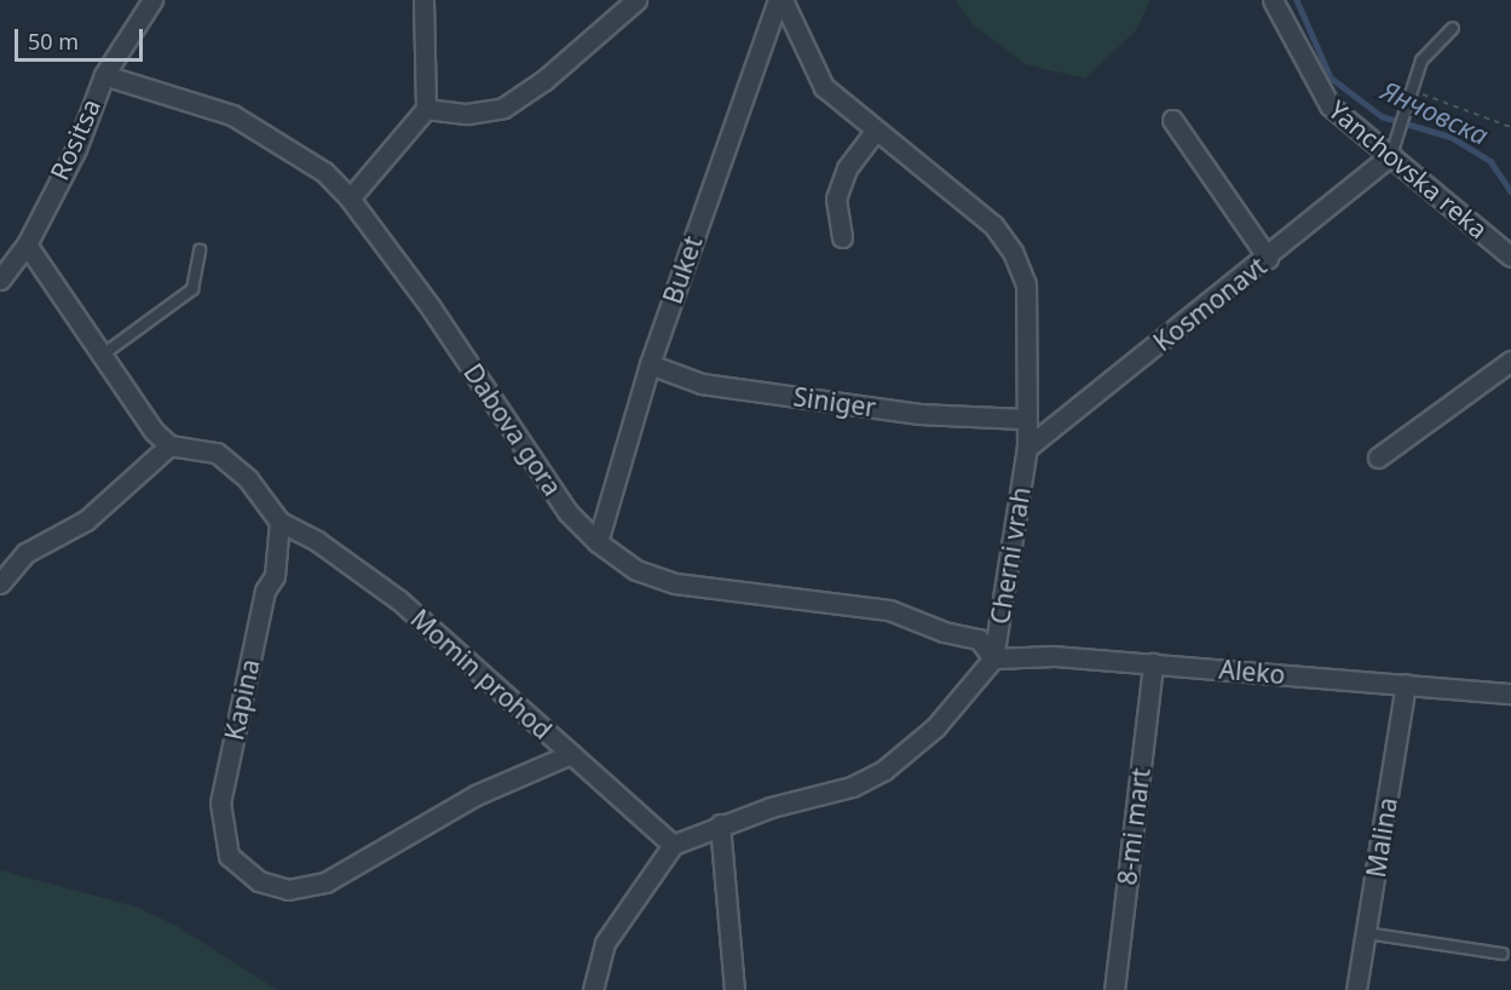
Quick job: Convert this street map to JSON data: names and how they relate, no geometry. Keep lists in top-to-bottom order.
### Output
{
  "streets": {
    "street": [
      "Rositsa",
      "Yanchovska reka",
      "Buket",
      "Kosmonavt",
      "Siniger",
      "Dabova gora",
      "Cherni vrah",
      "Aleko",
      "Momin prohod",
      "Kapina",
      "8-mi mart",
      "Malina"
    ]
  },
  "crossings": [
    ["Rositsa", "Dabova gora"],
    ["Yanchovska reka", "Kosmonavt"],
    ["Buket", "Siniger"],
    ["Buket", "Dabova gora"],
    ["Kosmonavt", "Cherni vrah"],
    ["Siniger", "Cherni vrah"],
    ["Dabova gora", "Cherni vrah"],
    ["Dabova gora", "Aleko"],
    ["Cherni vrah", "Aleko"],
    ["Cherni vrah", "Momin prohod"],
    ["Aleko", "8-mi mart"],
    ["Aleko", "Malina"],
    ["Momin prohod", "Kapina"]
  ],
  "water": ["Янчовска"],
  "scale_bar": "50 m"
}
